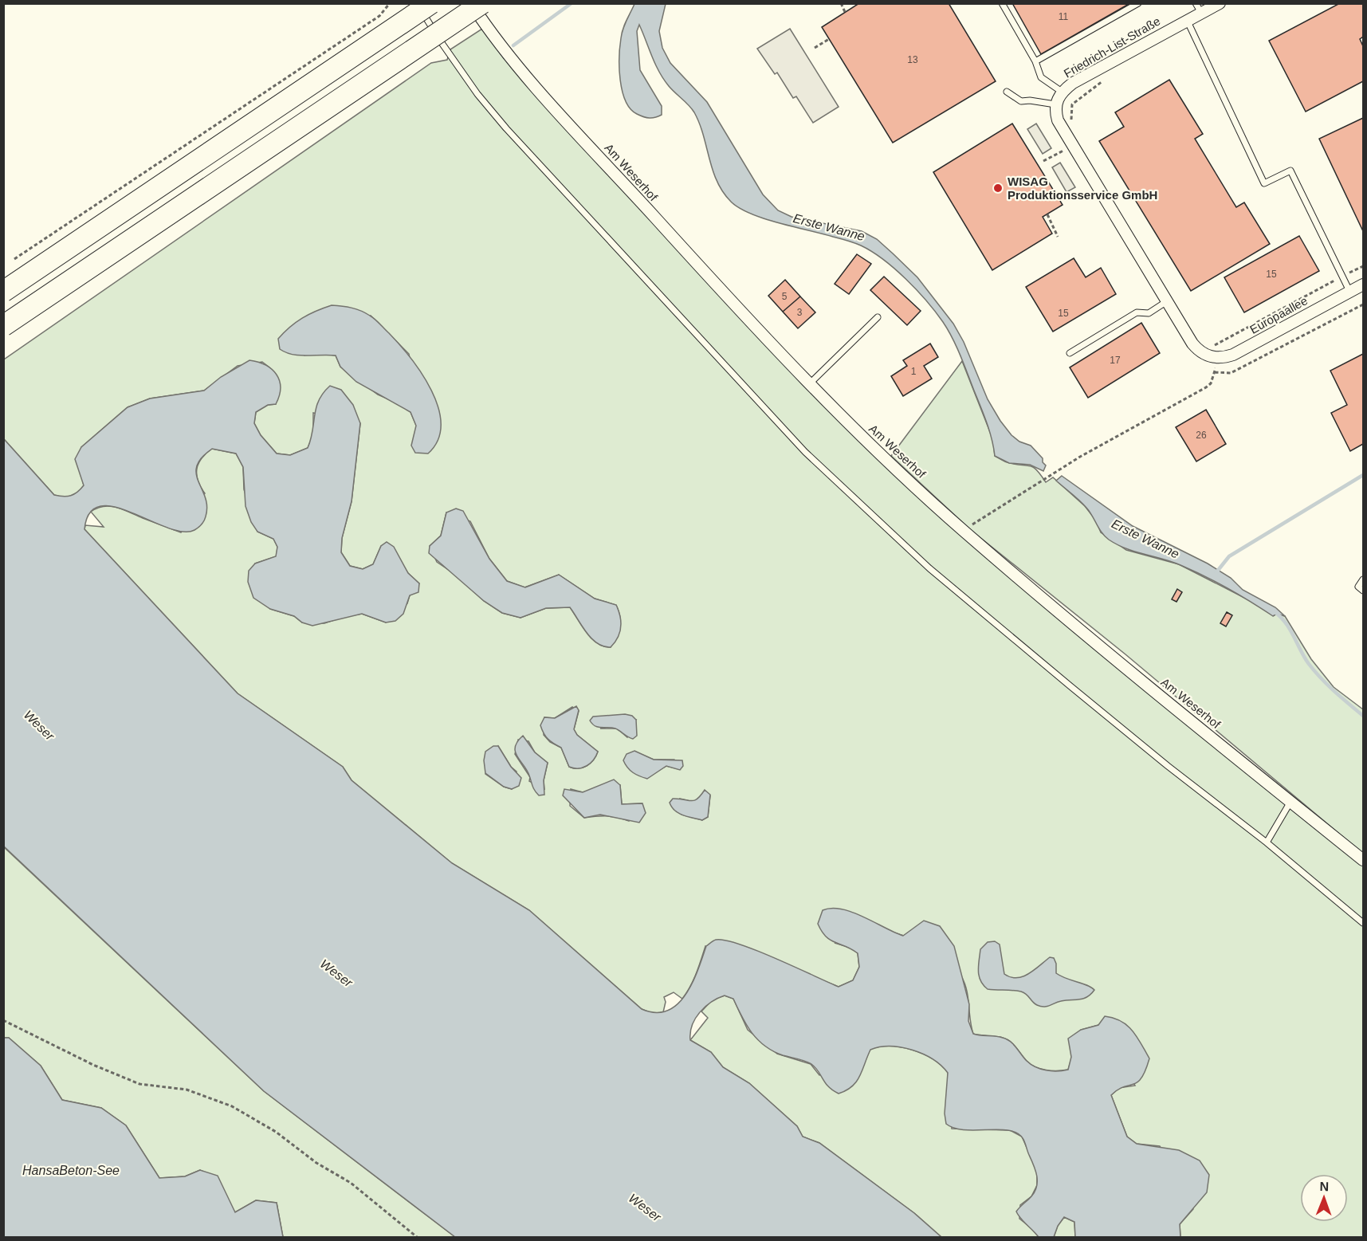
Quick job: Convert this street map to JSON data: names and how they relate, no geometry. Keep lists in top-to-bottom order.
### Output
{
  "streets": {
    "street": ["Friedrich-List-Straße", "Am Weserhof", "Europaallee"]
  },
  "water": ["Erste Wanne", "Weser", "HansaBeton-See"],
  "places": ["WISAG Produktionsservice GmbH"],
  "house_numbers": [
    "11",
    "13",
    "15",
    "5",
    "3",
    "15",
    "17",
    "1",
    "26"
  ],
  "north": "top"
}
